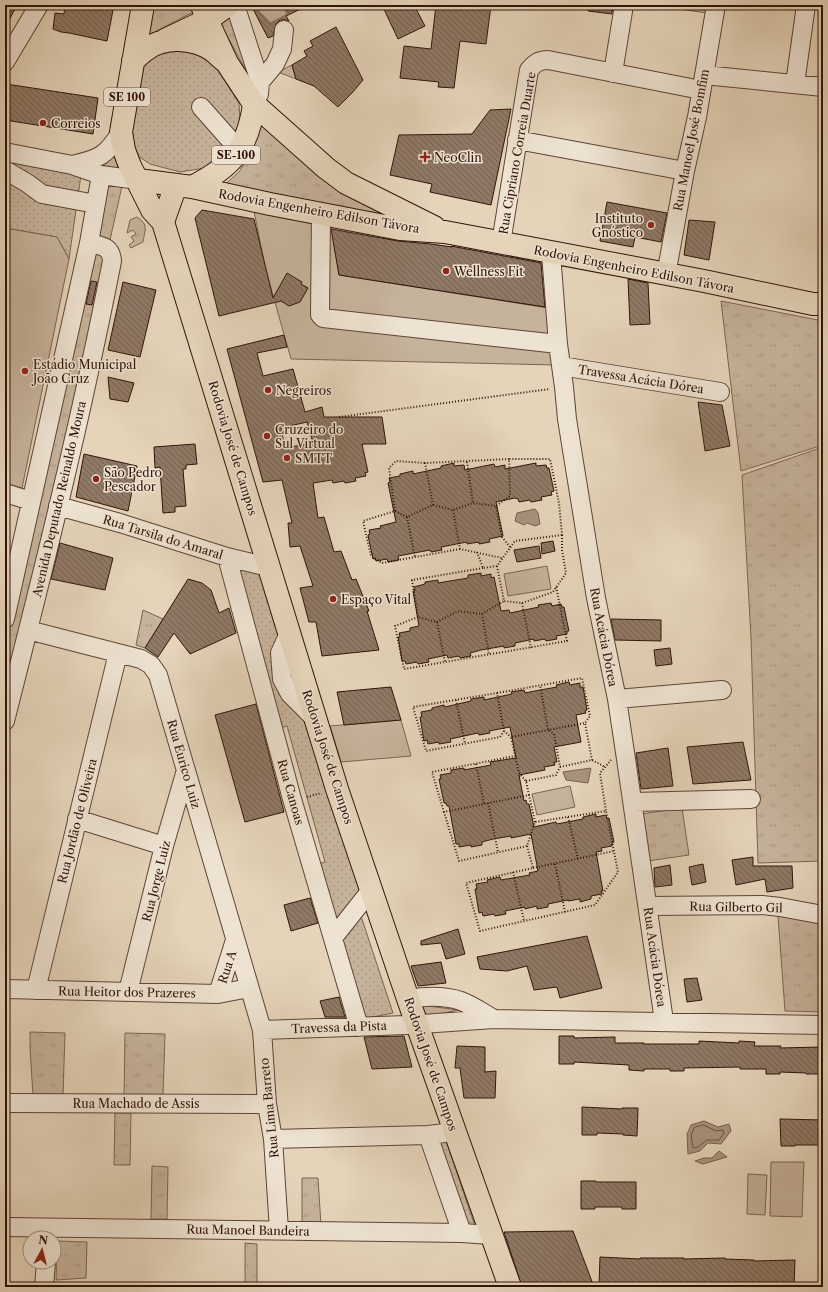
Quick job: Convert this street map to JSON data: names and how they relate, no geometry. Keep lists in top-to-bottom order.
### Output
{
  "streets": {
    "main road": [
      "SE 100",
      "SE-100",
      "Rodovia Engenheiro Edilson Távora",
      "Rodovia José de Campos"
    ],
    "street": [
      "Rua Manoel José Bomfim",
      "Rua Cipriano Correia Duarte",
      "Travessa Acácia Dórea",
      "Avenida Deputado Reinaldo Moura",
      "Rua Tarsila do Amaral",
      "Rua Acácia Dórea",
      "Rua Eurico Luiz",
      "Rua Canoas",
      "Rua Jordão de Oliveira",
      "Rua Jorge Luiz",
      "Rua Gilberto Gil",
      "Rua A",
      "Rua Heitor dos Prazeres",
      "Travessa da Pista",
      "Rua Machado de Assis",
      "Rua Lima Barreto",
      "Rua Manoel Bandeira"
    ]
  },
  "crossings": [
    ["Rua Manoel José Bomfim", "Rodovia Engenheiro Edilson Távora"],
    ["Rua Cipriano Correia Duarte", "Rodovia Engenheiro Edilson Távora"],
    ["SE-100", "Rodovia Engenheiro Edilson Távora"],
    ["SE-100", "Rodovia José de Campos"],
    ["Rodovia Engenheiro Edilson Távora", "Rodovia José de Campos"],
    ["Rodovia Engenheiro Edilson Távora", "Rua Acácia Dórea"],
    ["Travessa Acácia Dórea", "Rua Acácia Dórea"],
    ["Rodovia José de Campos", "Rua Tarsila do Amaral"],
    ["Rodovia José de Campos", "Travessa da Pista"],
    ["Rodovia José de Campos", "Rua Manoel Bandeira"],
    ["Avenida Deputado Reinaldo Moura", "Rua Tarsila do Amaral"],
    ["Avenida Deputado Reinaldo Moura", "Rua Eurico Luiz"],
    ["Rua Tarsila do Amaral", "Rua Canoas"],
    ["Rua Acácia Dórea", "Rua Gilberto Gil"],
    ["Rua Acácia Dórea", "Travessa da Pista"],
    ["Rua Eurico Luiz", "Rua Jordão de Oliveira"],
    ["Rua Eurico Luiz", "Rua Jorge Luiz"],
    ["Rua Eurico Luiz", "Rua A"],
    ["Rua Eurico Luiz", "Rua Heitor dos Prazeres"],
    ["Rua Eurico Luiz", "Rua Lima Barreto"],
    ["Rua Canoas", "Travessa da Pista"],
    ["Rua Jordão de Oliveira", "Rua Heitor dos Prazeres"],
    ["Rua Jorge Luiz", "Rua Heitor dos Prazeres"],
    ["Rua A", "Rua Heitor dos Prazeres"],
    ["Rua Heitor dos Prazeres", "Rua Lima Barreto"],
    ["Travessa da Pista", "Rua Lima Barreto"],
    ["Rua Machado de Assis", "Rua Lima Barreto"],
    ["Rua Lima Barreto", "Rua Manoel Bandeira"]
  ],
  "places": {
    "other": [
      "Correios",
      "Instituto Gnóstico",
      "Wellness Fit",
      "Estádio Municipal João Cruz",
      "Negreiros",
      "Cruzeiro do Sul Virtual",
      "SMTT",
      "São Pedro Pescador",
      "Espaço Vital"
    ],
    "health": ["NeoClin"]
  },
  "north": "top"
}
